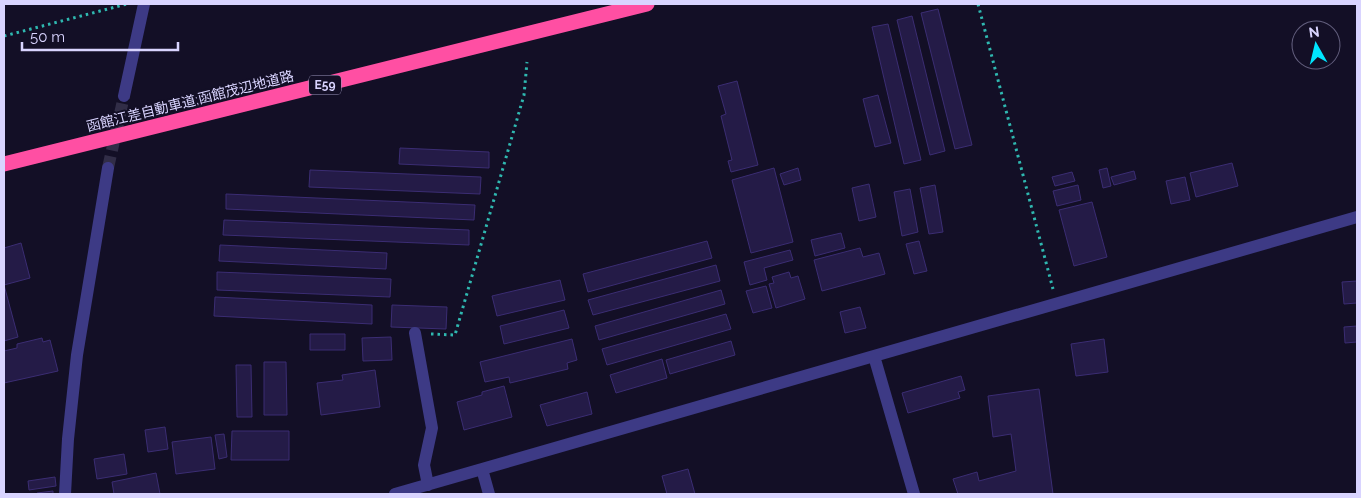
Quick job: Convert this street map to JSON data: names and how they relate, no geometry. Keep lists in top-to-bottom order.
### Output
{
  "streets": {
    "highway": ["E59", "函館江差自動車道;函館茂辺地道路"]
  },
  "scale_bar": "50 m",
  "north": "top"
}
